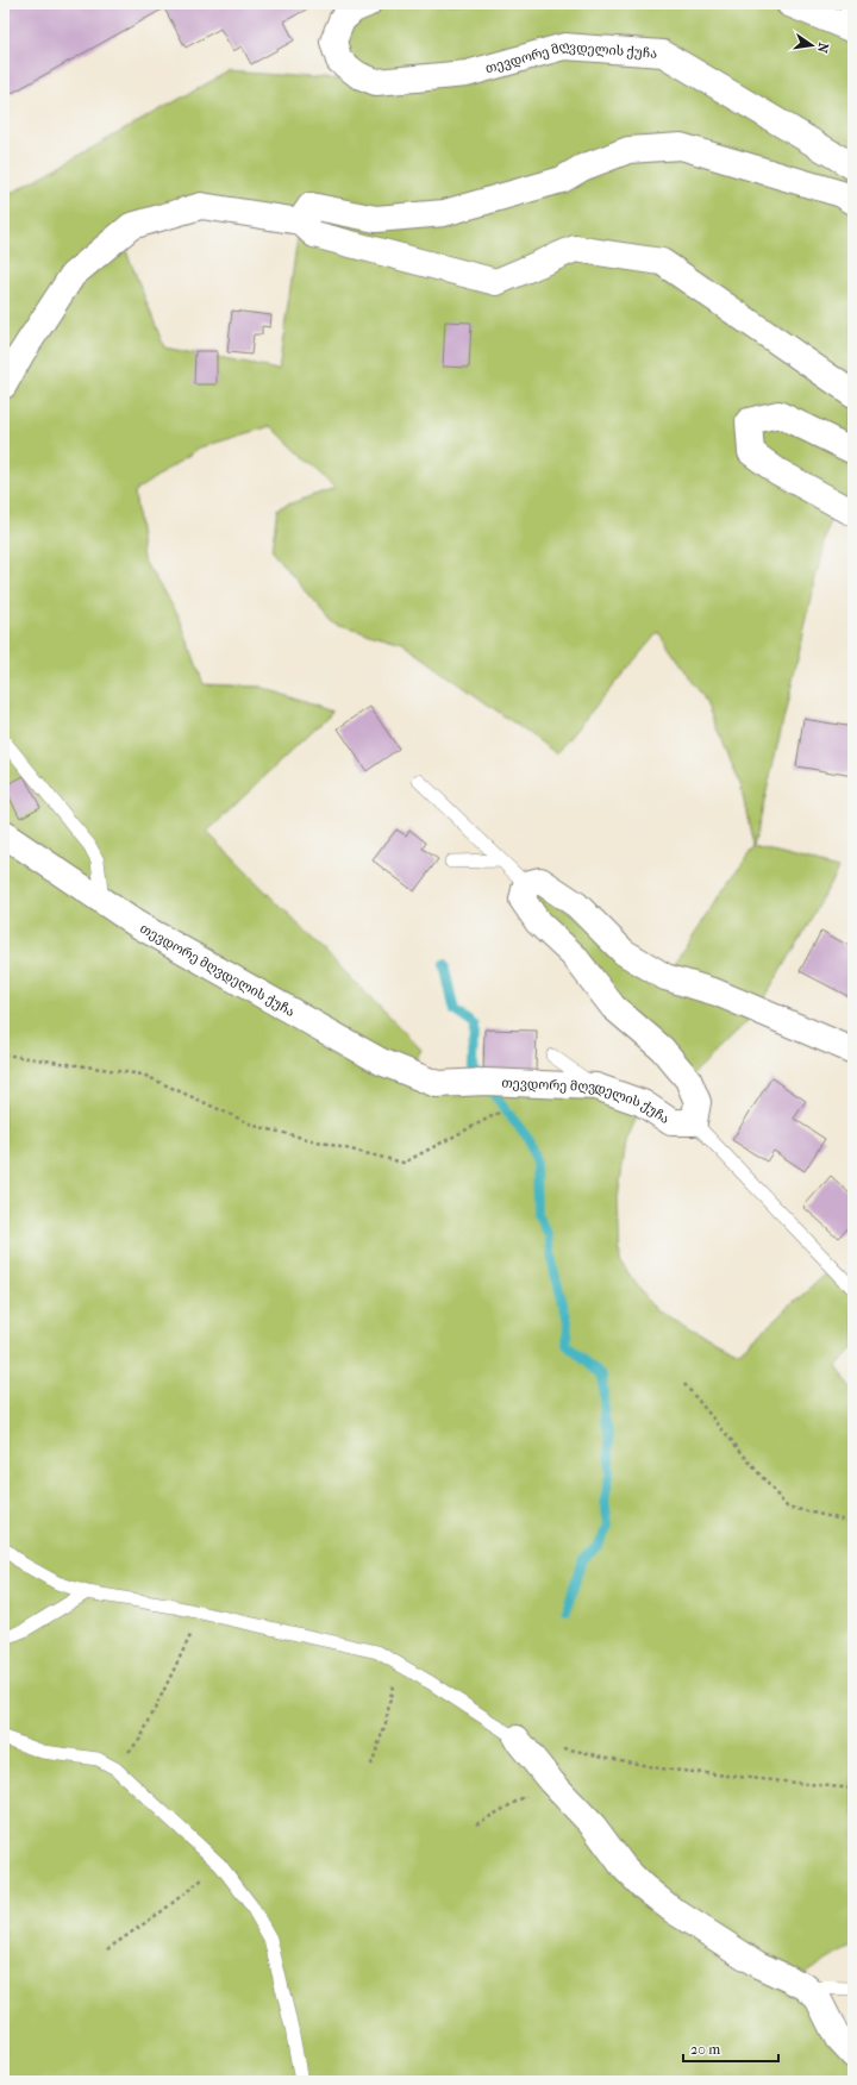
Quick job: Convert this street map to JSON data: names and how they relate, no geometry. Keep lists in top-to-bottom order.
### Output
{
  "streets": {
    "street": ["თევდორე მღვდელის ქუჩა"]
  },
  "scale_bar": "20 m",
  "north": "right"
}
